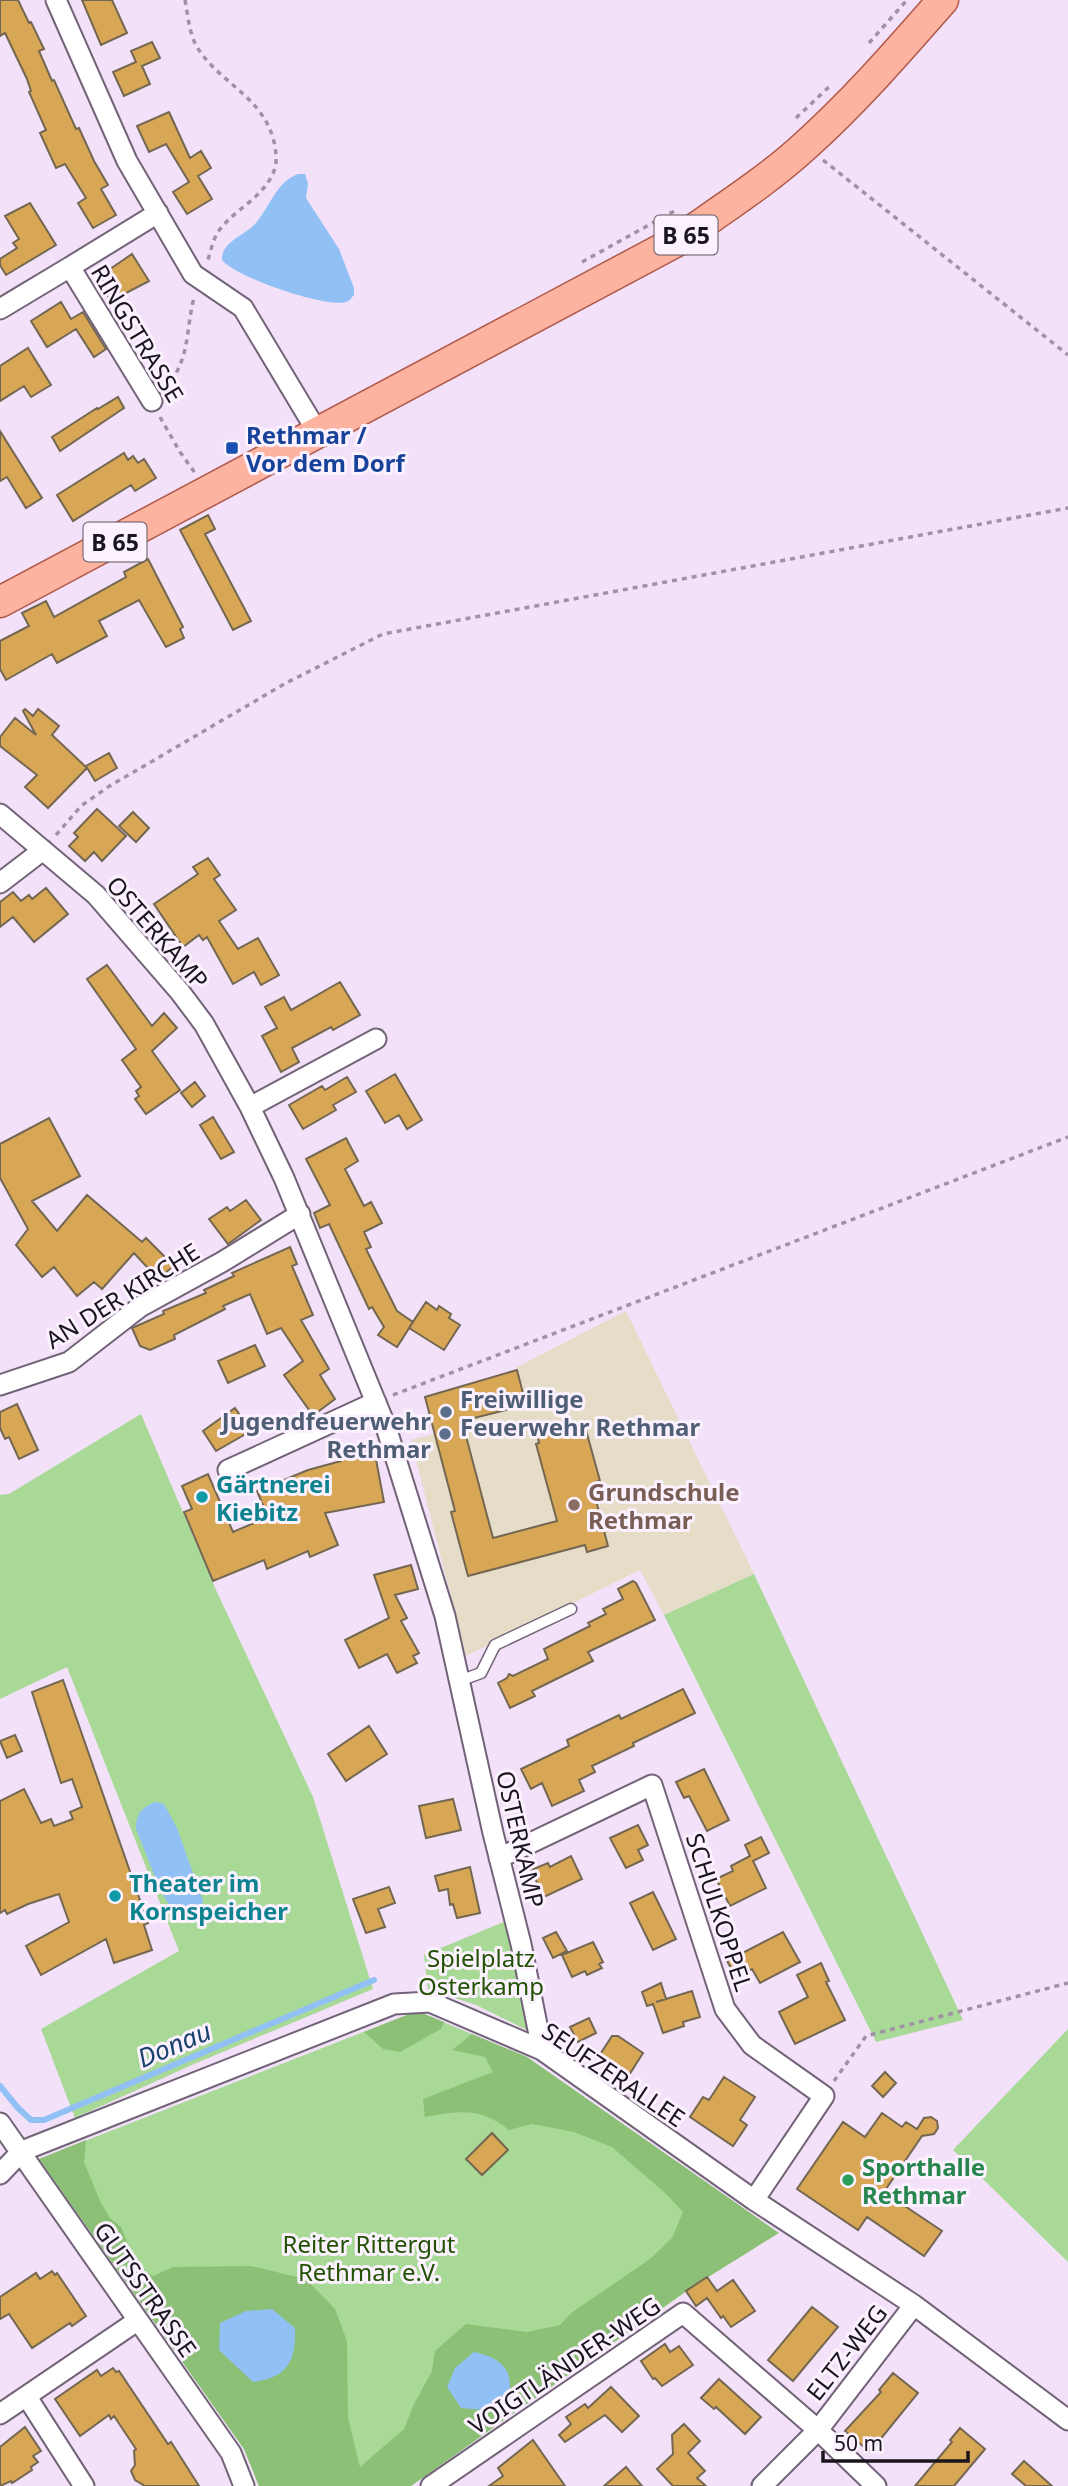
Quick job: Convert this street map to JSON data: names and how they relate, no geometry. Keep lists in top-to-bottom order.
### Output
{
  "streets": {
    "main road": ["B 65"],
    "street": [
      "RINGSTRASSE",
      "OSTERKAMP",
      "AN DER KIRCHE",
      "SCHULKOPPEL",
      "SEUFZERALLEE",
      "GUTSSTRASSE",
      "ELTZ-WEG",
      "VOIGTLÄNDER-WEG"
    ]
  },
  "crossings": [
    ["B 65", "RINGSTRASSE"],
    ["OSTERKAMP", "AN DER KIRCHE"],
    ["OSTERKAMP", "SCHULKOPPEL"],
    ["OSTERKAMP", "SEUFZERALLEE"],
    ["SEUFZERALLEE", "GUTSSTRASSE"],
    ["SEUFZERALLEE", "ELTZ-WEG"],
    ["ELTZ-WEG", "VOIGTLÄNDER-WEG"]
  ],
  "water": ["Donau"],
  "parks": ["Spielplatz Osterkamp", "Reiter Rittergut Rethmar e.V."],
  "places": {
    "transit": ["Rethmar / Vor dem Dorf"],
    "other": [
      "Freiwillige Feuerwehr Rethmar",
      "Jugendfeuerwehr Rethmar",
      "Gärtnerei Kiebitz",
      "Grundschule Rethmar",
      "Theater im Kornspeicher",
      "Sporthalle Rethmar"
    ]
  },
  "scale_bar": "50 m"
}
